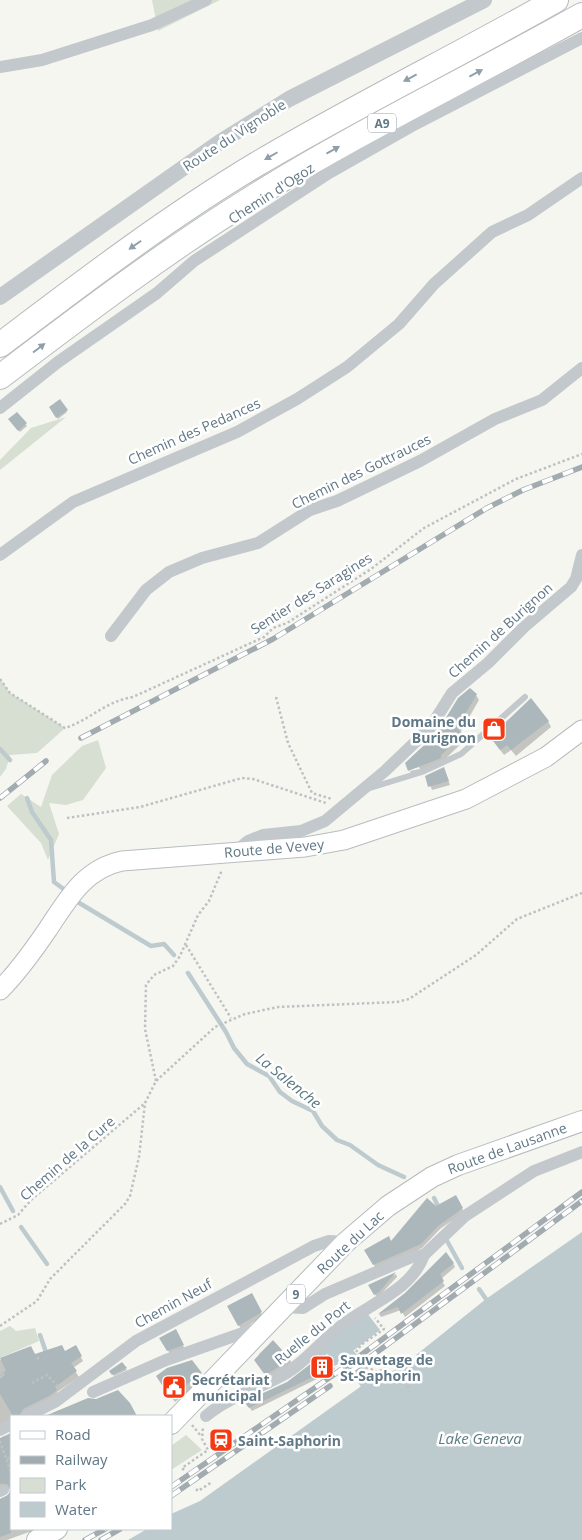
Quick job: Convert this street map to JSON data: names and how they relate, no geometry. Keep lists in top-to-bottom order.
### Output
{
  "streets": {
    "highway": ["A9"],
    "main road": [
      "Route de Vevey",
      "Route de Lausanne",
      "Route du Lac",
      "9"
    ],
    "street": [
      "Route du Vignoble",
      "Chemin d'Ogoz",
      "Chemin des Pedances",
      "Chemin des Gottrauces",
      "Chemin de Burignon",
      "Chemin Neuf",
      "Ruelle du Port"
    ],
    "path": ["Sentier des Saragines", "Chemin de la Cure"]
  },
  "crossings": [
    ["Chemin de Burignon", "Route de Vevey"],
    ["Route de Lausanne", "Route du Lac"],
    ["Route du Lac", "Chemin Neuf"]
  ],
  "water": ["La Salenche", "Lake Geneva"],
  "places": {
    "shop": ["Domaine du Burignon"],
    "building": ["Sauvetage de St-Saphorin"],
    "public building": ["Secrétariat municipal"],
    "station": ["Saint-Saphorin"]
  },
  "legend": [
    "Road",
    "Railway",
    "Park",
    "Water"
  ]
}
